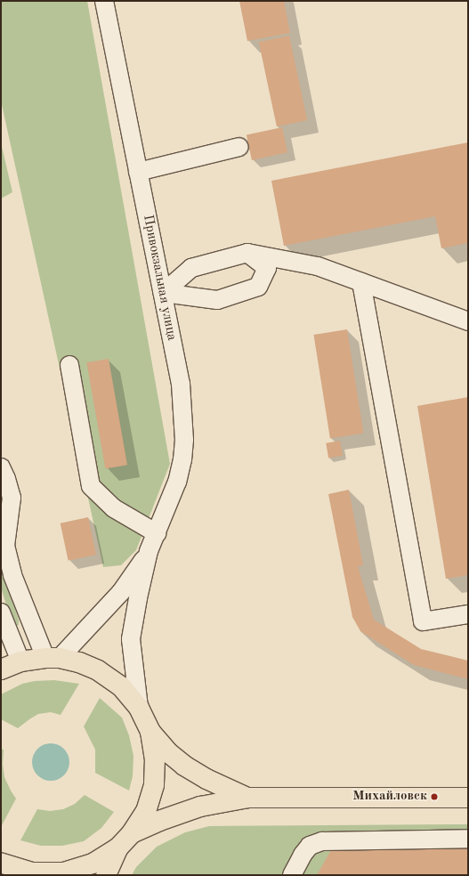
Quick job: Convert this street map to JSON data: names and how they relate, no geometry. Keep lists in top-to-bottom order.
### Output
{
  "streets": {
    "street": ["Привокзальная улица"]
  },
  "places": ["Михайловск"]
}
